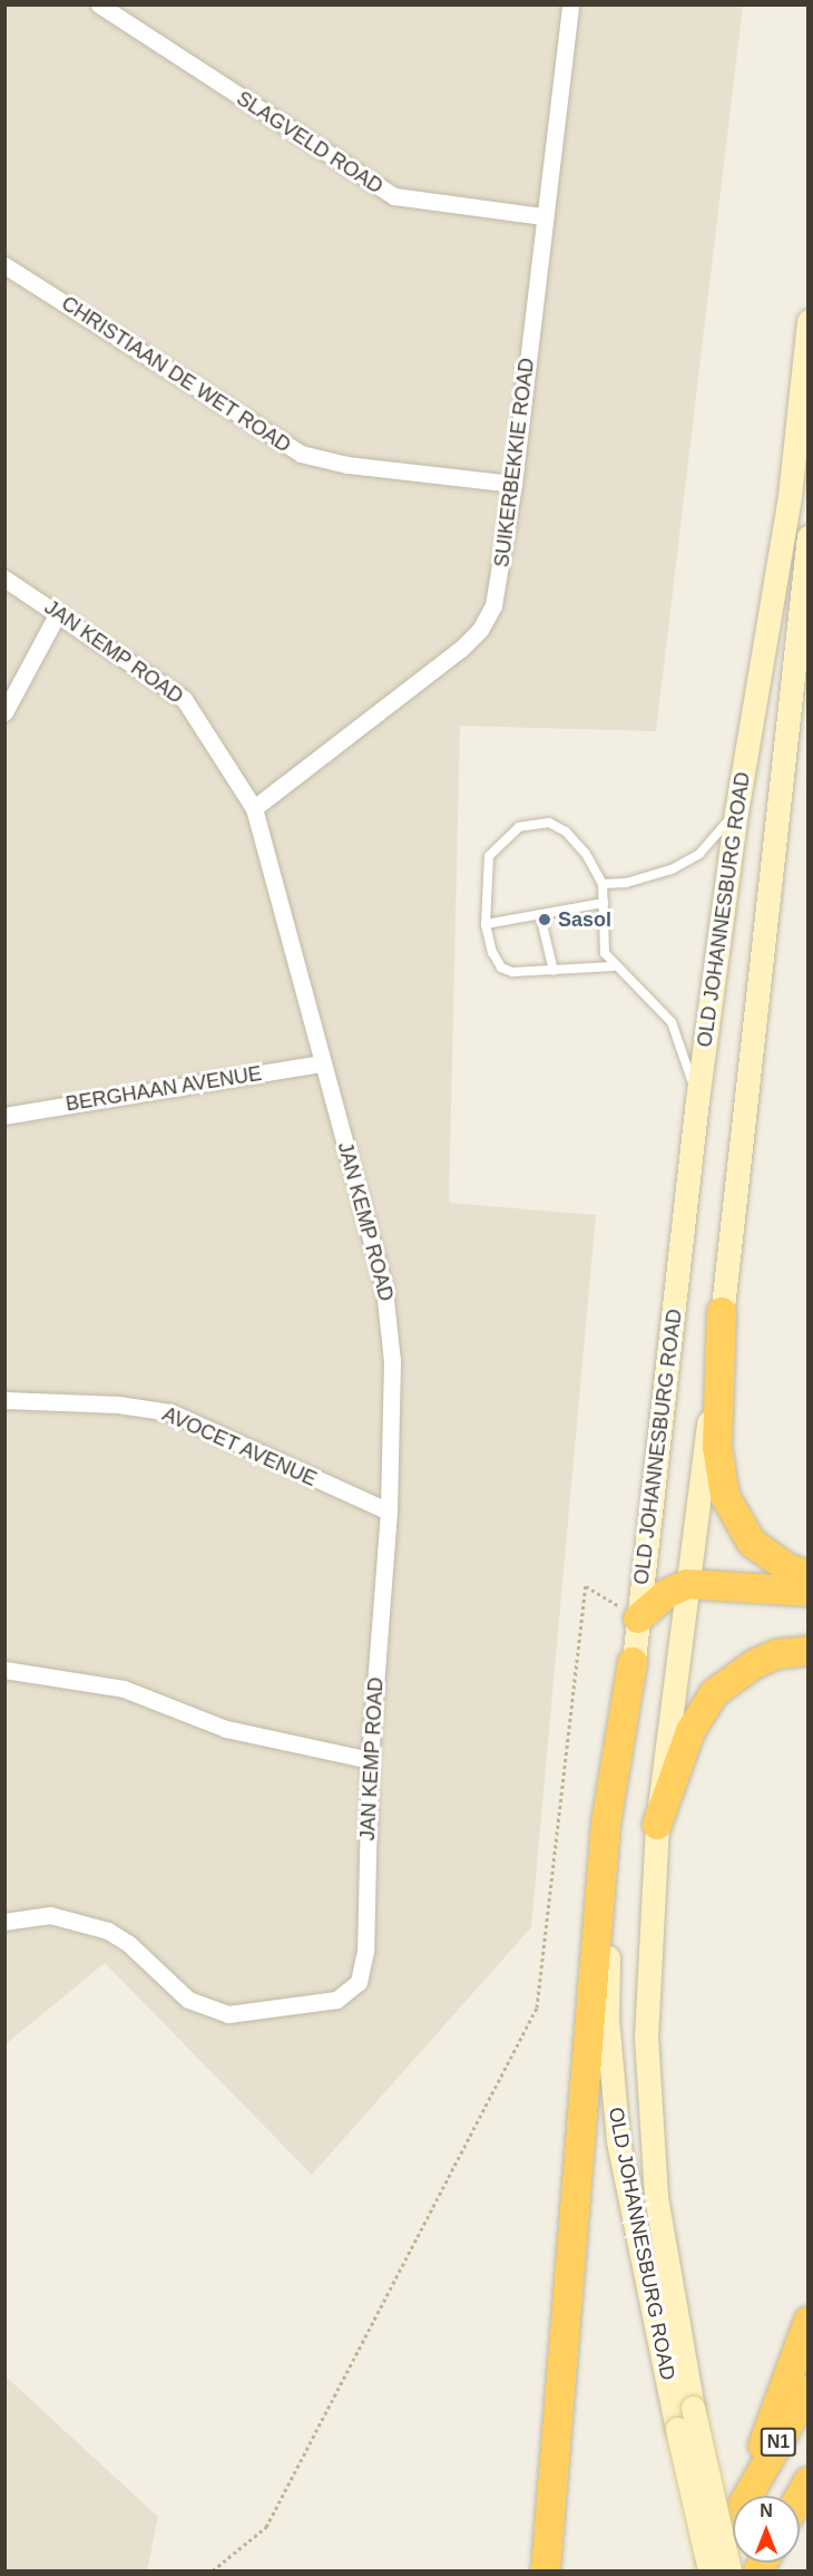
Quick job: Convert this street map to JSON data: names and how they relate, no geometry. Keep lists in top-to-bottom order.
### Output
{
  "streets": {
    "highway": ["N1"],
    "main road": ["OLD JOHANNESBURG ROAD"],
    "street": [
      "SLAGVELD ROAD",
      "CHRISTIAAN DE WET ROAD",
      "SUIKERBEKKIE ROAD",
      "JAN KEMP ROAD",
      "BERGHAAN AVENUE",
      "AVOCET AVENUE"
    ]
  },
  "crossings": [
    ["SLAGVELD ROAD", "SUIKERBEKKIE ROAD"],
    ["CHRISTIAAN DE WET ROAD", "SUIKERBEKKIE ROAD"],
    ["SUIKERBEKKIE ROAD", "JAN KEMP ROAD"],
    ["JAN KEMP ROAD", "BERGHAAN AVENUE"],
    ["JAN KEMP ROAD", "AVOCET AVENUE"],
    ["OLD JOHANNESBURG ROAD", "N1"]
  ],
  "places": ["Sasol"],
  "north": "top"
}
